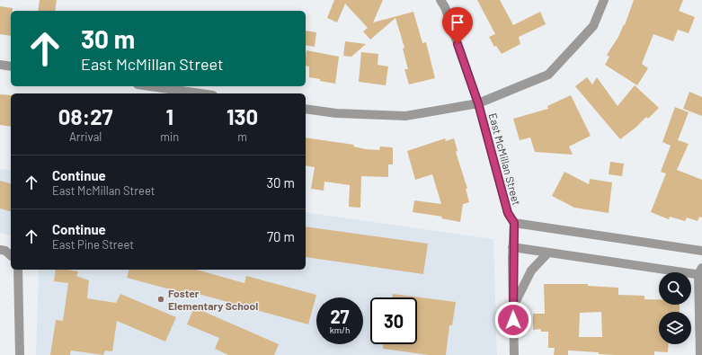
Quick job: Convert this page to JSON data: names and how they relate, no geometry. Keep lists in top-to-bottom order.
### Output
{
  "streets": {
    "street": ["East McMillan Street"]
  },
  "places": ["Foster Elementary School"],
  "page": {
    "turn": ["30 m", "East McMillan Street"],
    "eta": [
      "08:27",
      "Arrival",
      "1",
      "min",
      "130",
      "m"
    ],
    "list": [
      {
        "name": "Continue",
        "note": "East McMillan Street",
        "value": "30 m"
      },
      {
        "name": "Continue",
        "note": "East Pine Street",
        "value": "70 m"
      }
    ],
    "speed": "27 km/h",
    "limit": "30"
  }
}
